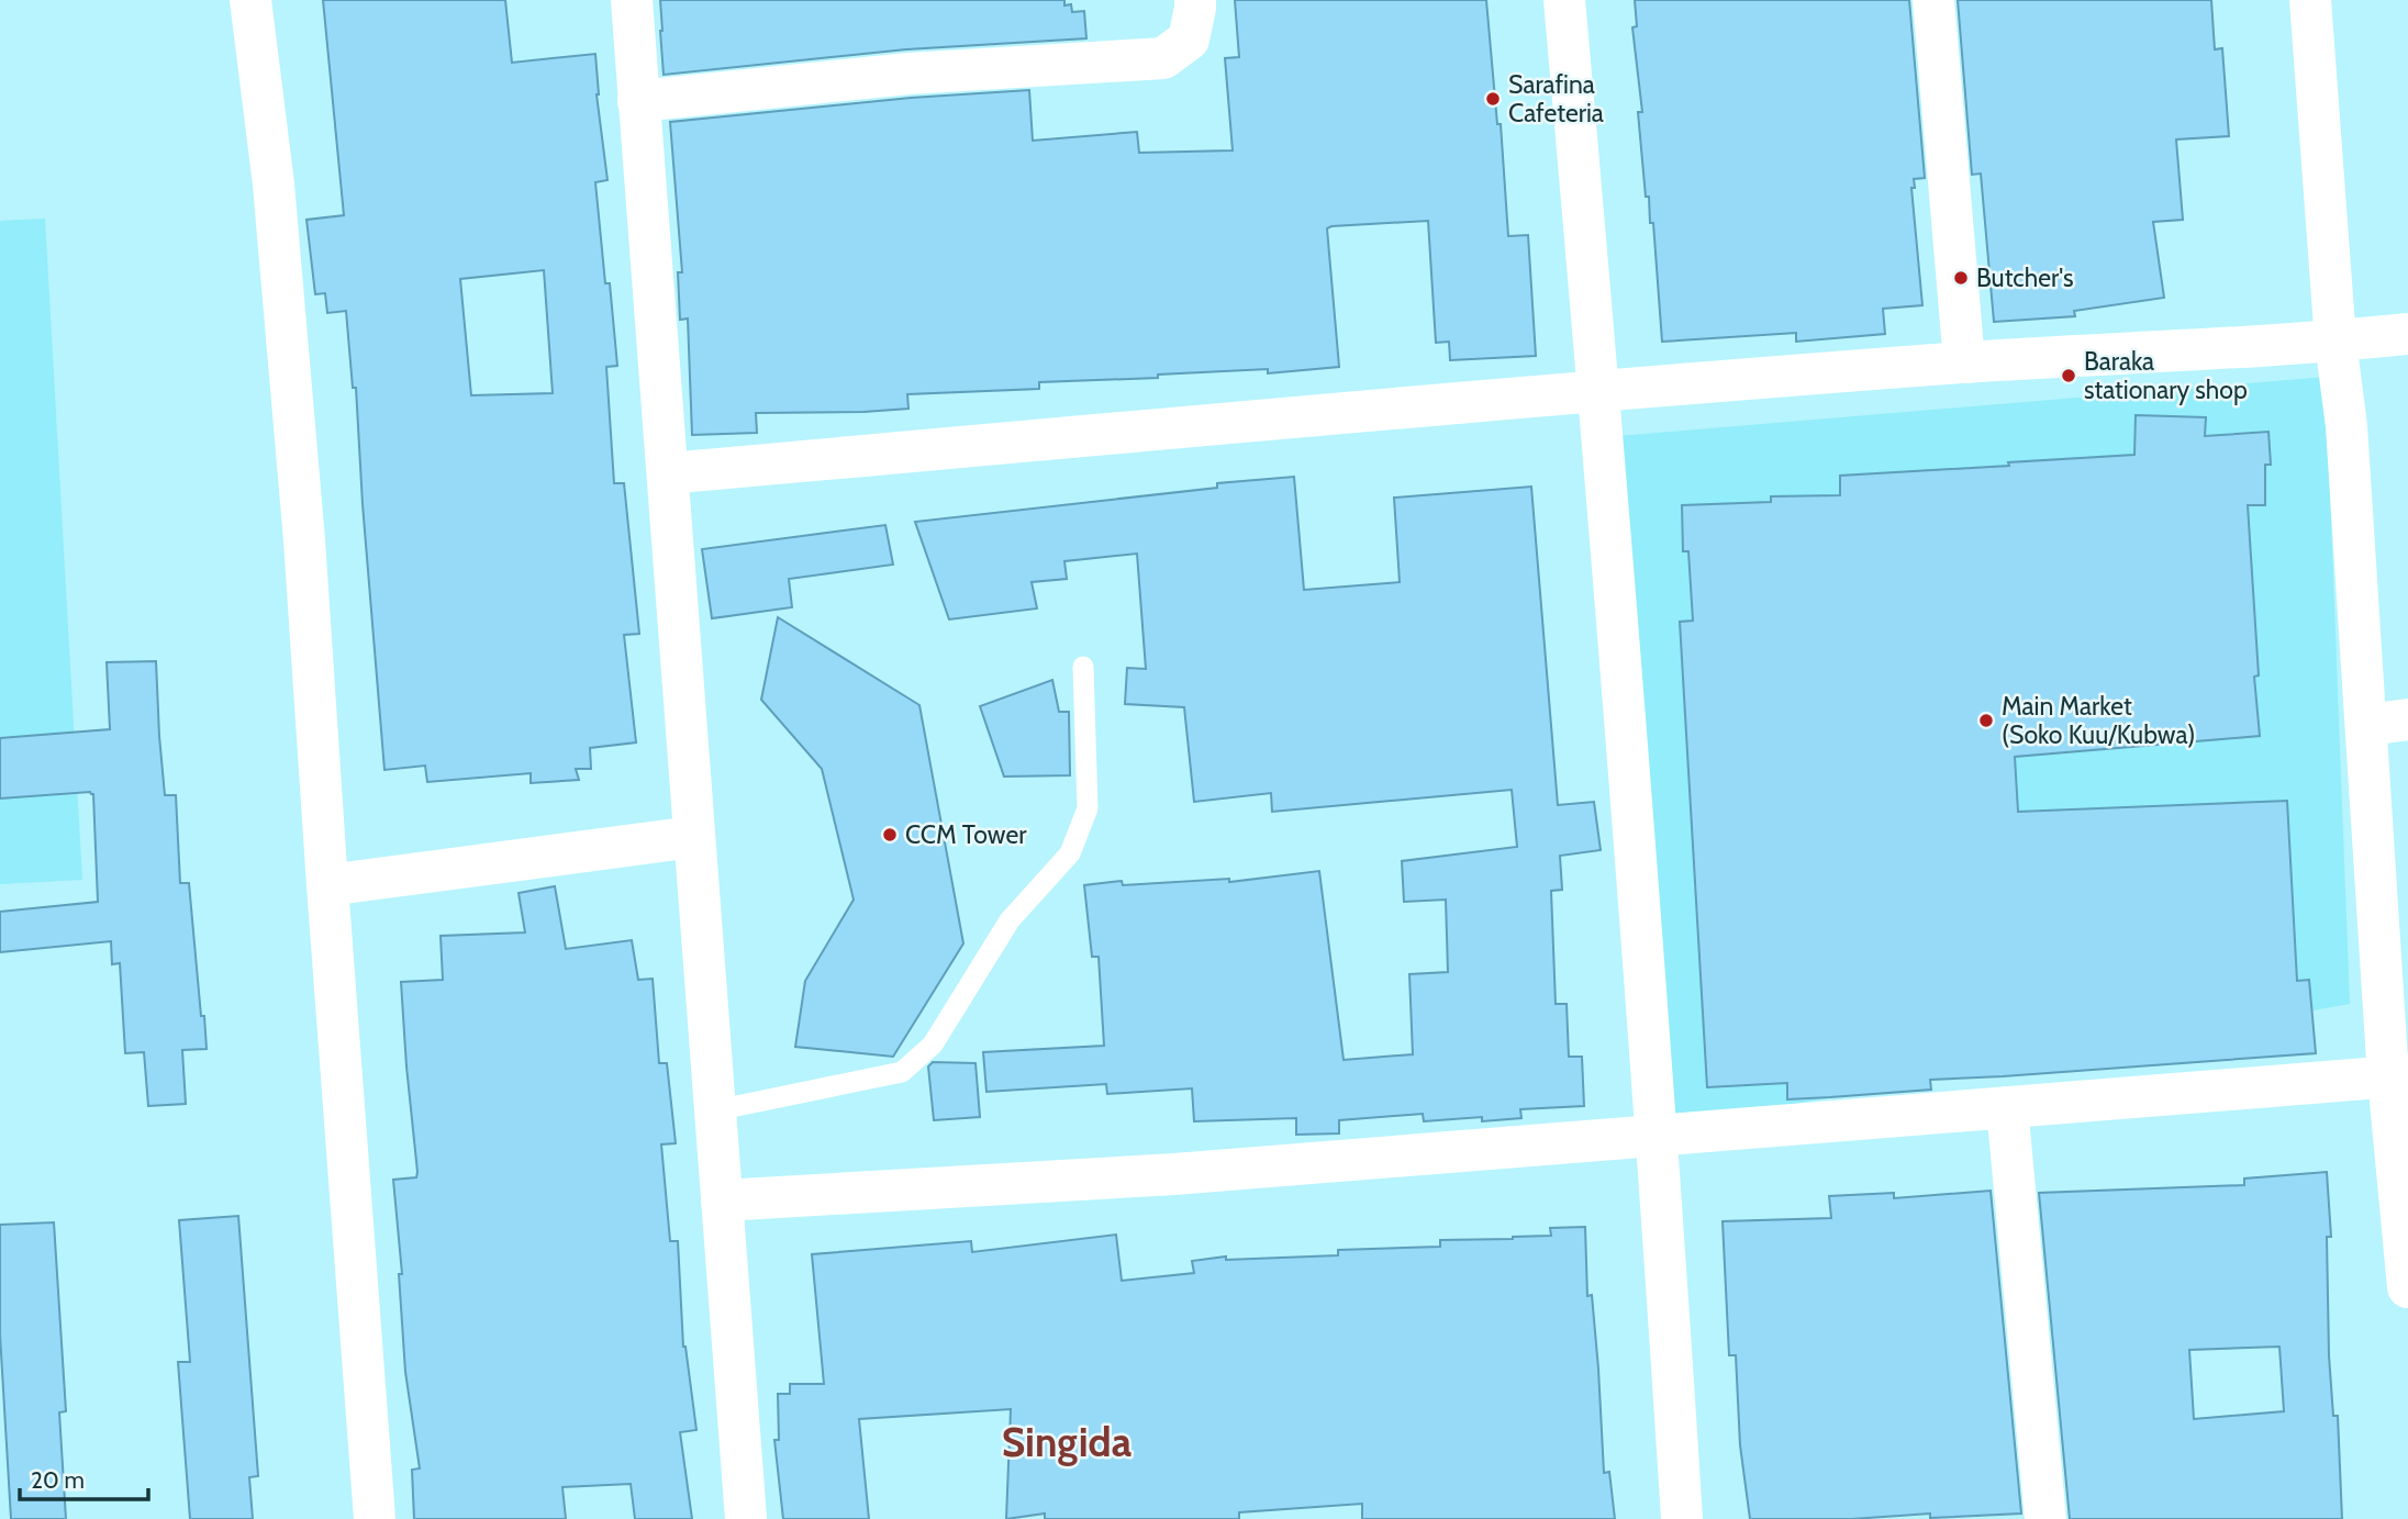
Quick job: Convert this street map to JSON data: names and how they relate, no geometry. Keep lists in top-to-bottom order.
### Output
{
  "districts": ["Singida"],
  "places": [
    "Sarafina Cafeteria",
    "Butcher's",
    "Baraka stationary shop",
    "Main Market (Soko Kuu/Kubwa)",
    "CCM Tower"
  ],
  "scale_bar": "20 m"
}
